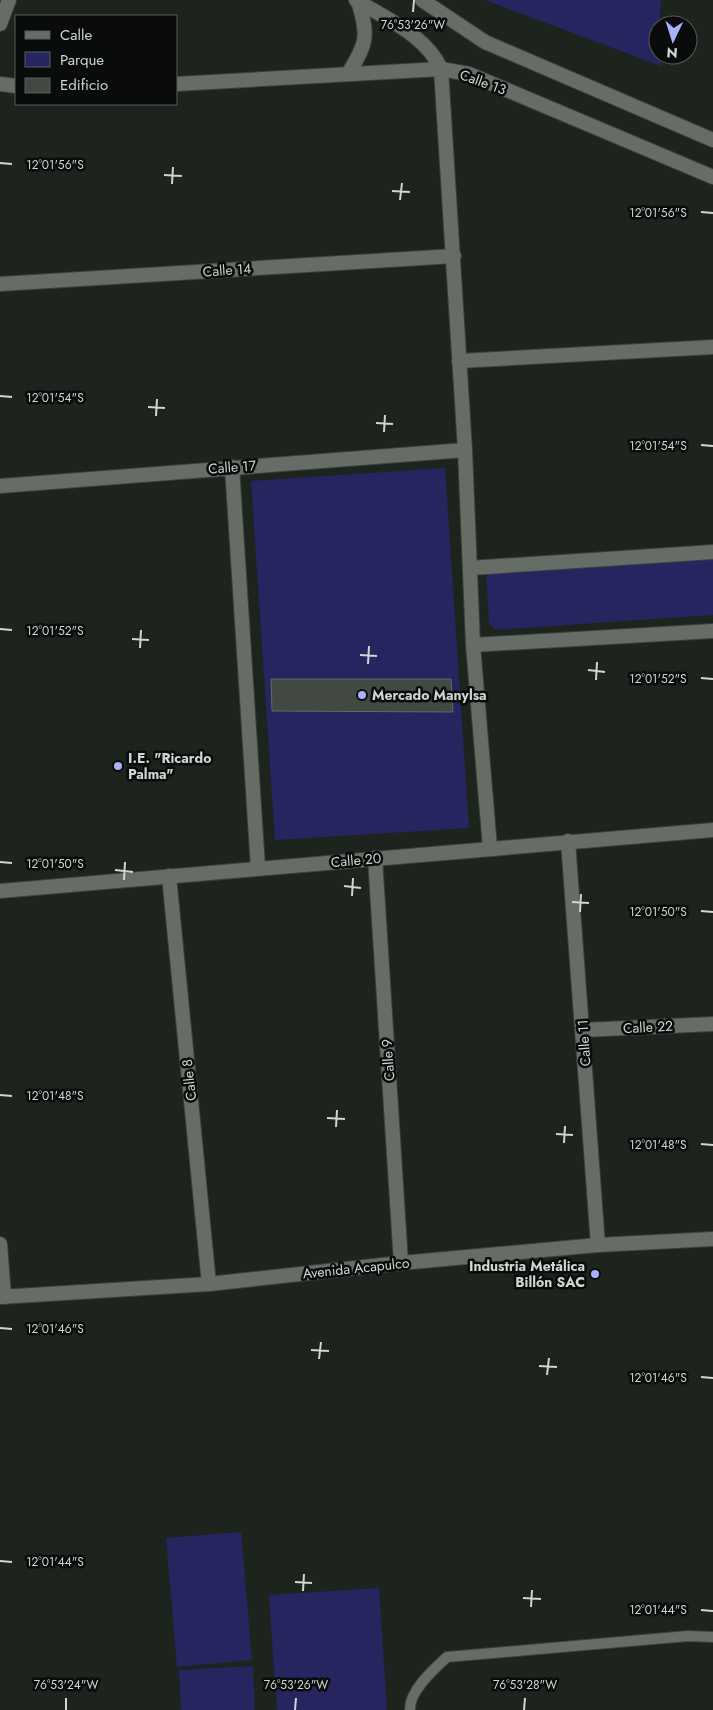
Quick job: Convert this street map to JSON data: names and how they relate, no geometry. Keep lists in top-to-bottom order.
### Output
{
  "streets": {
    "street": [
      "Calle 13",
      "Calle 14",
      "Calle 17",
      "Calle 20",
      "Calle 22",
      "Calle 11",
      "Calle 9",
      "Calle 8",
      "Avenida Acapulco"
    ]
  },
  "crossings": [
    ["Calle 20", "Calle 11"],
    ["Calle 20", "Calle 9"],
    ["Calle 20", "Calle 8"],
    ["Calle 22", "Calle 11"],
    ["Calle 11", "Avenida Acapulco"],
    ["Calle 9", "Avenida Acapulco"],
    ["Calle 8", "Avenida Acapulco"]
  ],
  "places": ["Mercado Manylsa", "I.E. \"Ricardo Palma\"", "Industria Metálica Billón SAC"],
  "legend": ["Calle", "Parque", "Edificio"],
  "north": "bottom",
  "coordinates": [
    "76°53'26\"W",
    "12°01'56\"S",
    "12°01'54\"S",
    "12°01'52\"S",
    "12°01'50\"S",
    "12°01'48\"S",
    "12°01'46\"S",
    "12°01'44\"S",
    "76°53'24\"W",
    "76°53'28\"W"
  ]
}
